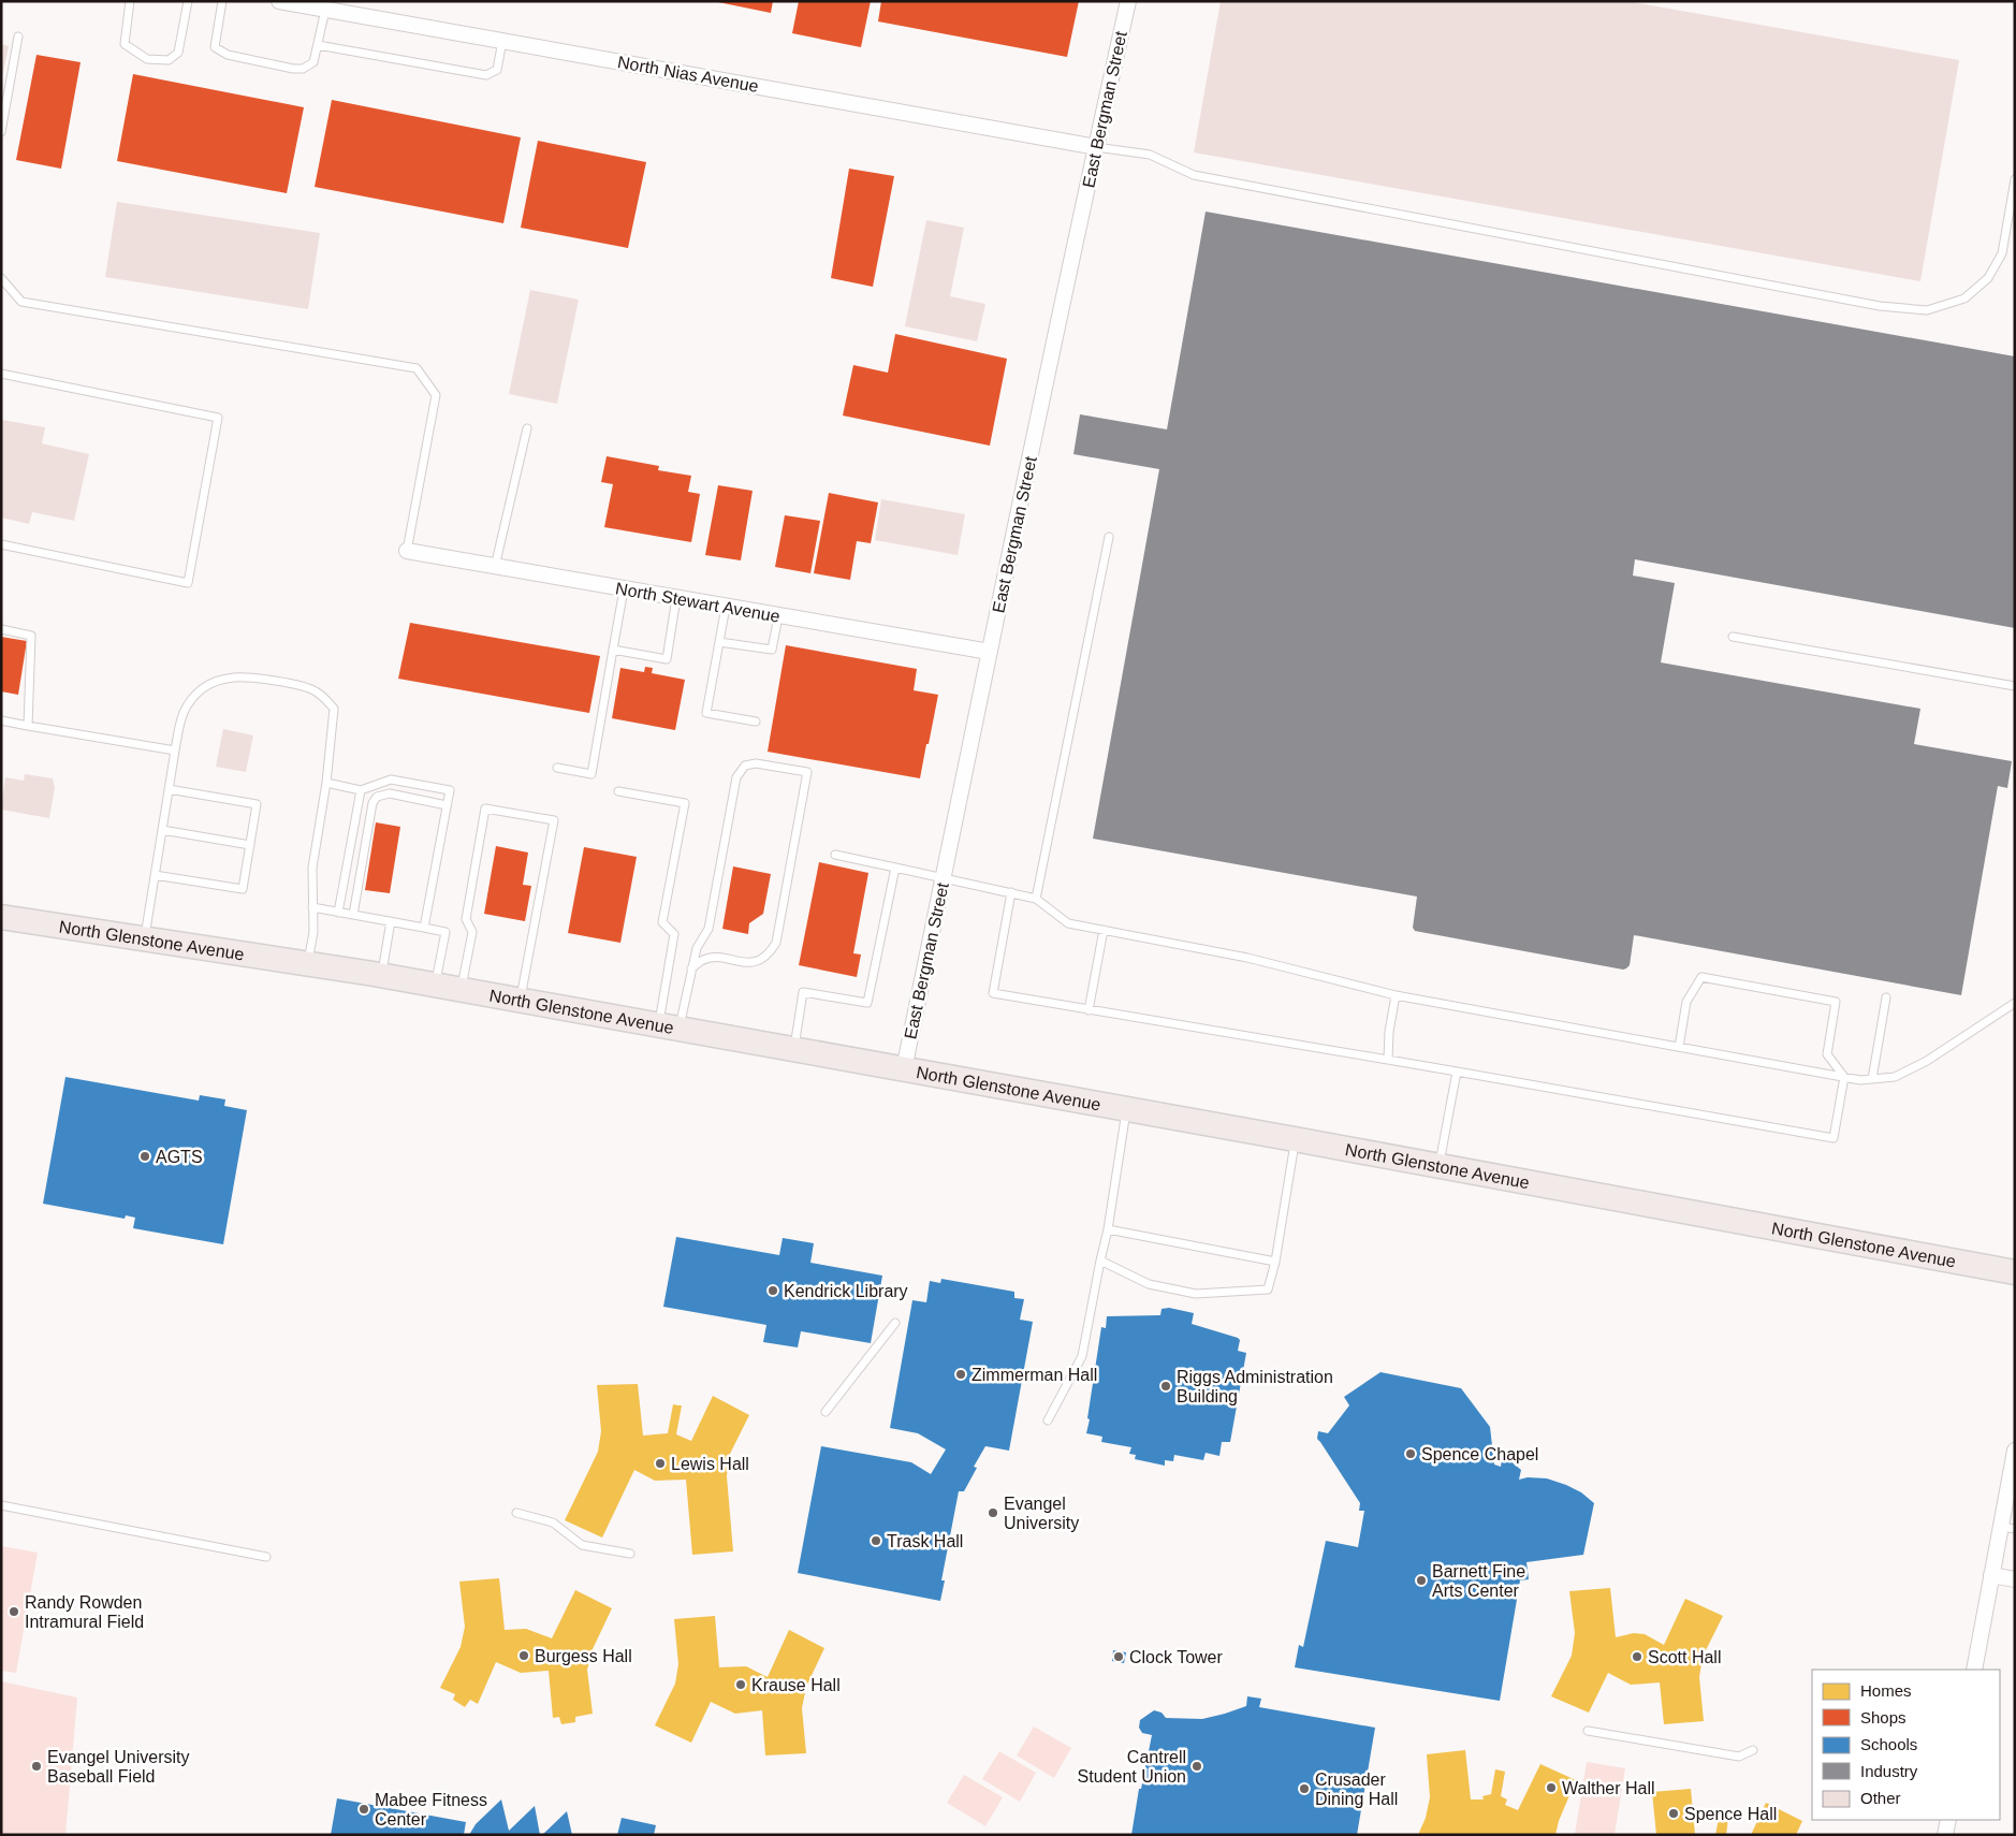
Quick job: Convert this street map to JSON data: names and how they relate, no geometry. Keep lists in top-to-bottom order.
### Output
{
  "streets": {
    "main road": ["North Glenstone Avenue"],
    "street": ["North Nias Avenue", "East Bergman Street", "North Stewart Avenue"]
  },
  "crossings": [
    ["North Nias Avenue", "East Bergman Street"],
    ["East Bergman Street", "North Stewart Avenue"],
    ["East Bergman Street", "North Glenstone Avenue"]
  ],
  "places": [
    "AGTS",
    "Kendrick Library",
    "Zimmerman Hall",
    "Riggs Administration Building",
    "Spence Chapel",
    "Lewis Hall",
    "Evangel University",
    "Trask Hall",
    "Barnett Fine Arts Center",
    "Randy Rowden Intramural Field",
    "Burgess Hall",
    "Clock Tower",
    "Scott Hall",
    "Krause Hall",
    "Evangel University Baseball Field",
    "Cantrell Student Union",
    "Walther Hall",
    "Crusader Dining Hall",
    "Mabee Fitness Center",
    "Spence Hall"
  ],
  "legend": [
    "Homes",
    "Shops",
    "Schools",
    "Industry",
    "Other"
  ]
}
